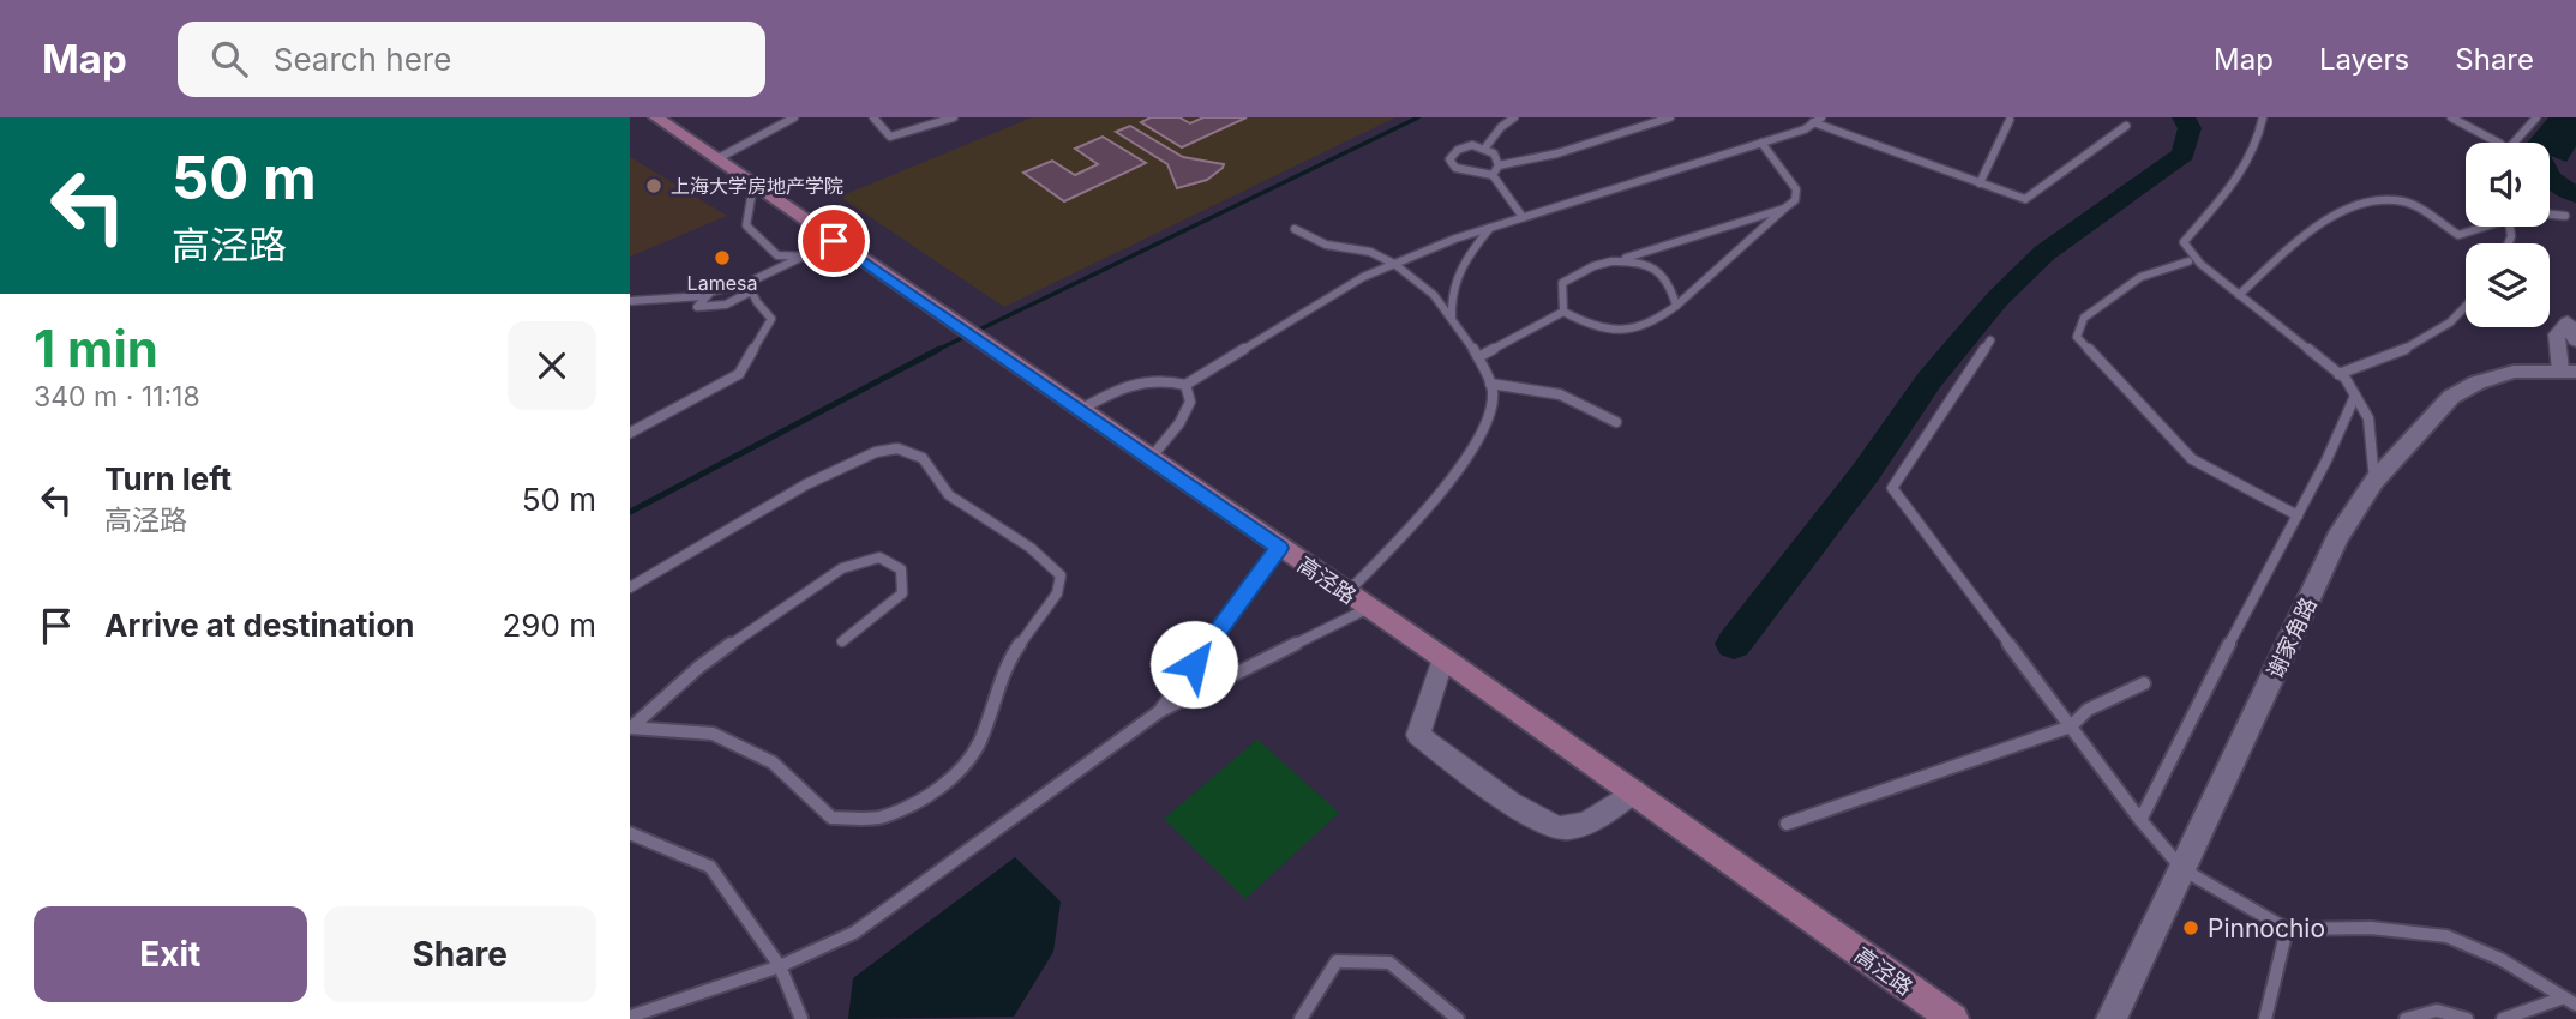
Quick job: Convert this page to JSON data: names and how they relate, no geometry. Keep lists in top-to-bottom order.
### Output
{
  "streets": {
    "main road": ["高泾路"],
    "street": ["谢家角路"]
  },
  "places": ["上海大学房地产学院", "Lamesa", "Pinnochio"],
  "page": {
    "header": "Map",
    "search": "Search here",
    "nav": ["Map", "Layers", "Share"],
    "turn": ["50 m", "高泾路"],
    "heading": ["1 min", "340 m · 11:18"],
    "list": [
      {
        "name": "Turn left",
        "note": "高泾路",
        "value": "50 m"
      },
      {
        "name": "Arrive at destination",
        "value": "290 m"
      }
    ],
    "buttons": ["Exit", "Share"]
  }
}
